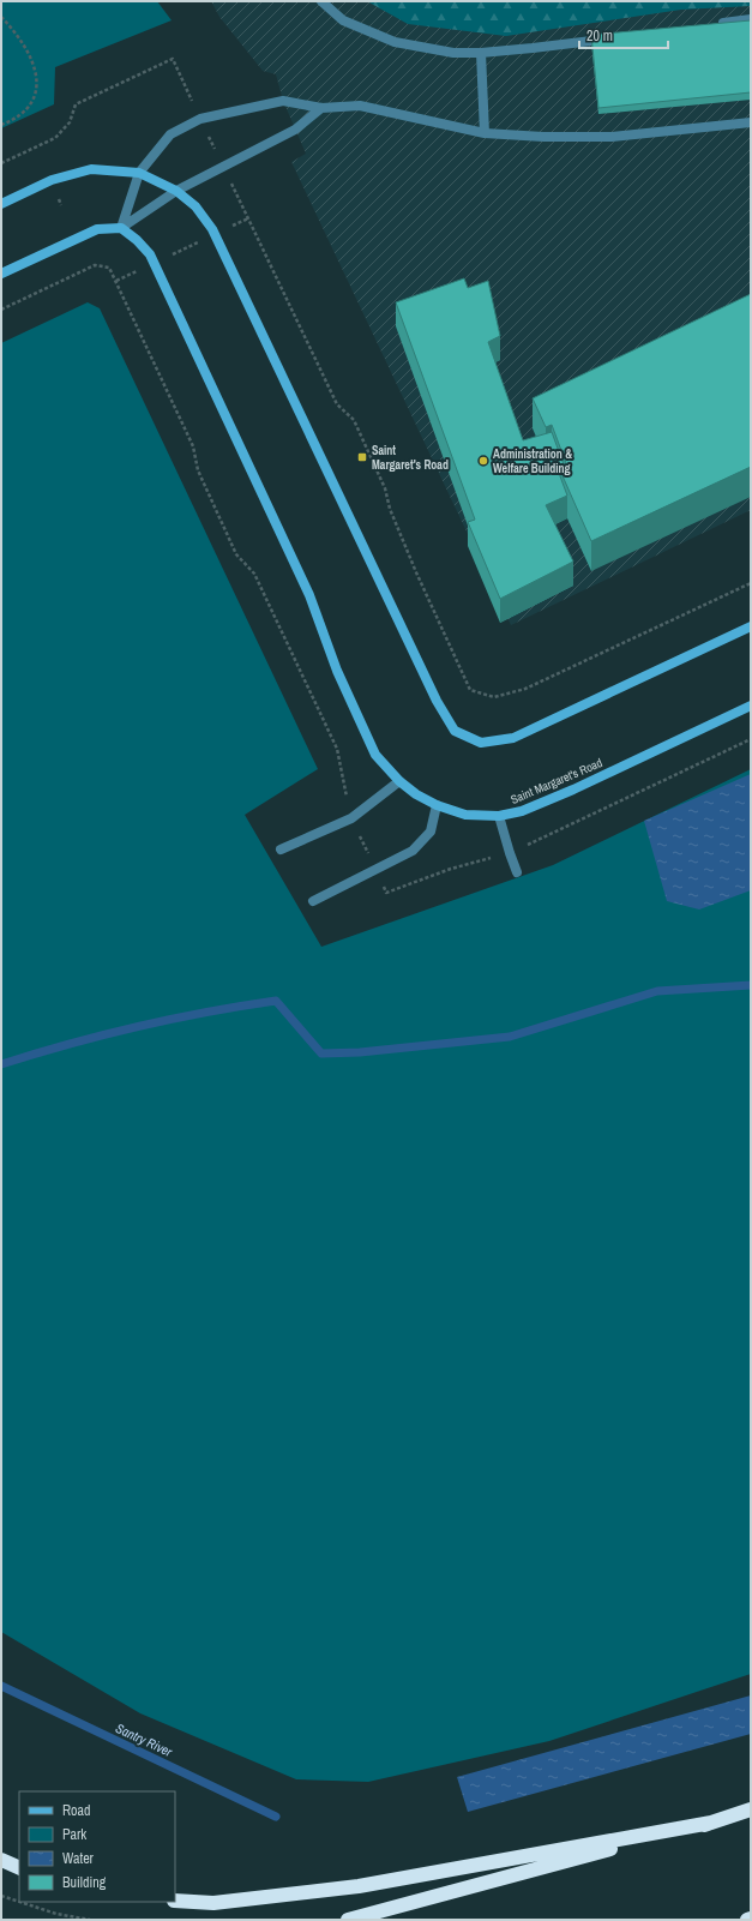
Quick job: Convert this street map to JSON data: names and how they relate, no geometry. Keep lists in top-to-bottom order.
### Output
{
  "streets": {
    "main road": ["Saint Margaret's Road"]
  },
  "water": ["Santry River"],
  "places": {
    "transit": ["Saint Margaret's Road"],
    "other": ["Administration & Welfare Building"]
  },
  "legend": [
    "Road",
    "Park",
    "Water",
    "Building"
  ],
  "scale_bar": "20 m"
}
